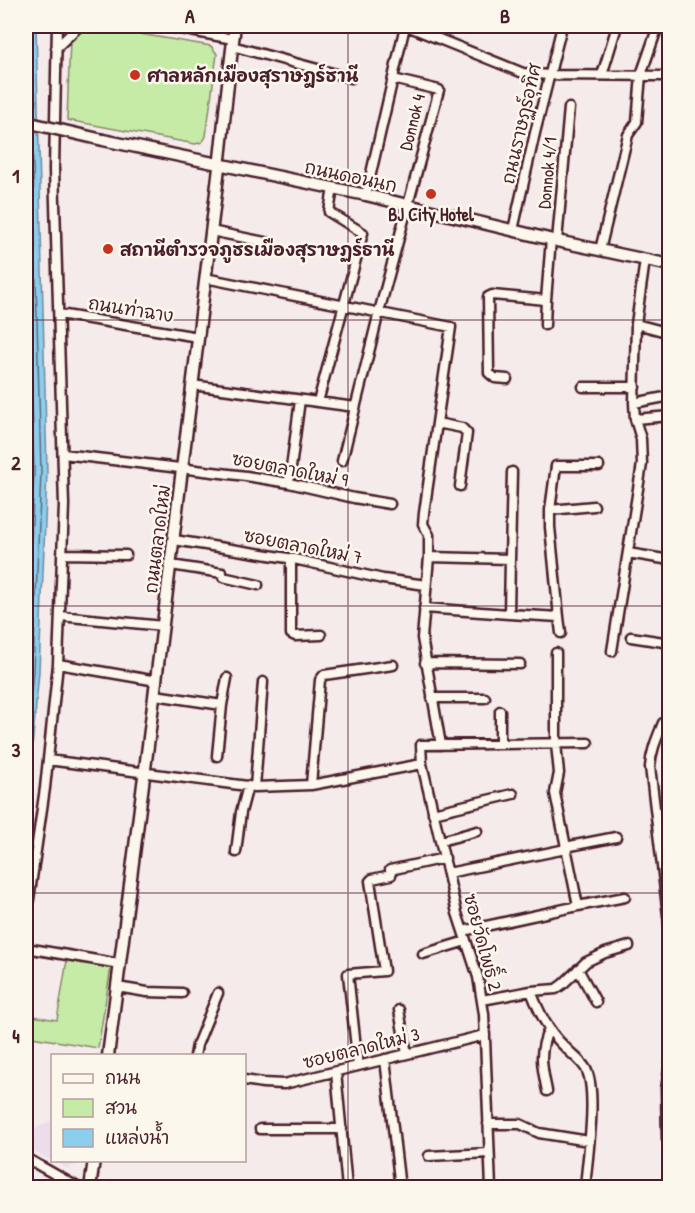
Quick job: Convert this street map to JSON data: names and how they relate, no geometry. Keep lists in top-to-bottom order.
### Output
{
  "streets": {
    "main road": ["ถนนดอนนก", "ถนนตลาดใหม่"],
    "street": [
      "Donnok 4",
      "ถนนราษฏร์อุทิศ",
      "Donnok 4/1",
      "ถนนท่าฉาง",
      "ซอยตลาดใหม่ 9",
      "ซอยตลาดใหม่ 7",
      "ซอยวัดโพธิ์ 2",
      "ซอยตลาดใหม่ 3"
    ]
  },
  "crossings": [
    ["Donnok 4", "ถนนดอนนก"],
    ["ถนนราษฏร์อุทิศ", "ถนนดอนนก"],
    ["Donnok 4/1", "ถนนดอนนก"],
    ["ถนนดอนนก", "ถนนตลาดใหม่"],
    ["ถนนท่าฉาง", "ถนนตลาดใหม่"],
    ["ซอยตลาดใหม่ 9", "ถนนตลาดใหม่"],
    ["ถนนตลาดใหม่", "ซอยตลาดใหม่ 7"],
    ["ซอยวัดโพธิ์ 2", "ซอยตลาดใหม่ 3"]
  ],
  "places": ["ศาลหลักเมืองสุราษฎร์ธานี", "BJ City Hotel", "สถานีตำรวจภูธรเมืองสุราษฏร์ธานี"],
  "legend": ["ถนน", "สวน", "แหล่งน้ำ"],
  "grid": {
    "columns": ["A", "B"],
    "rows": [
      "1",
      "2",
      "3",
      "4"
    ]
  }
}
